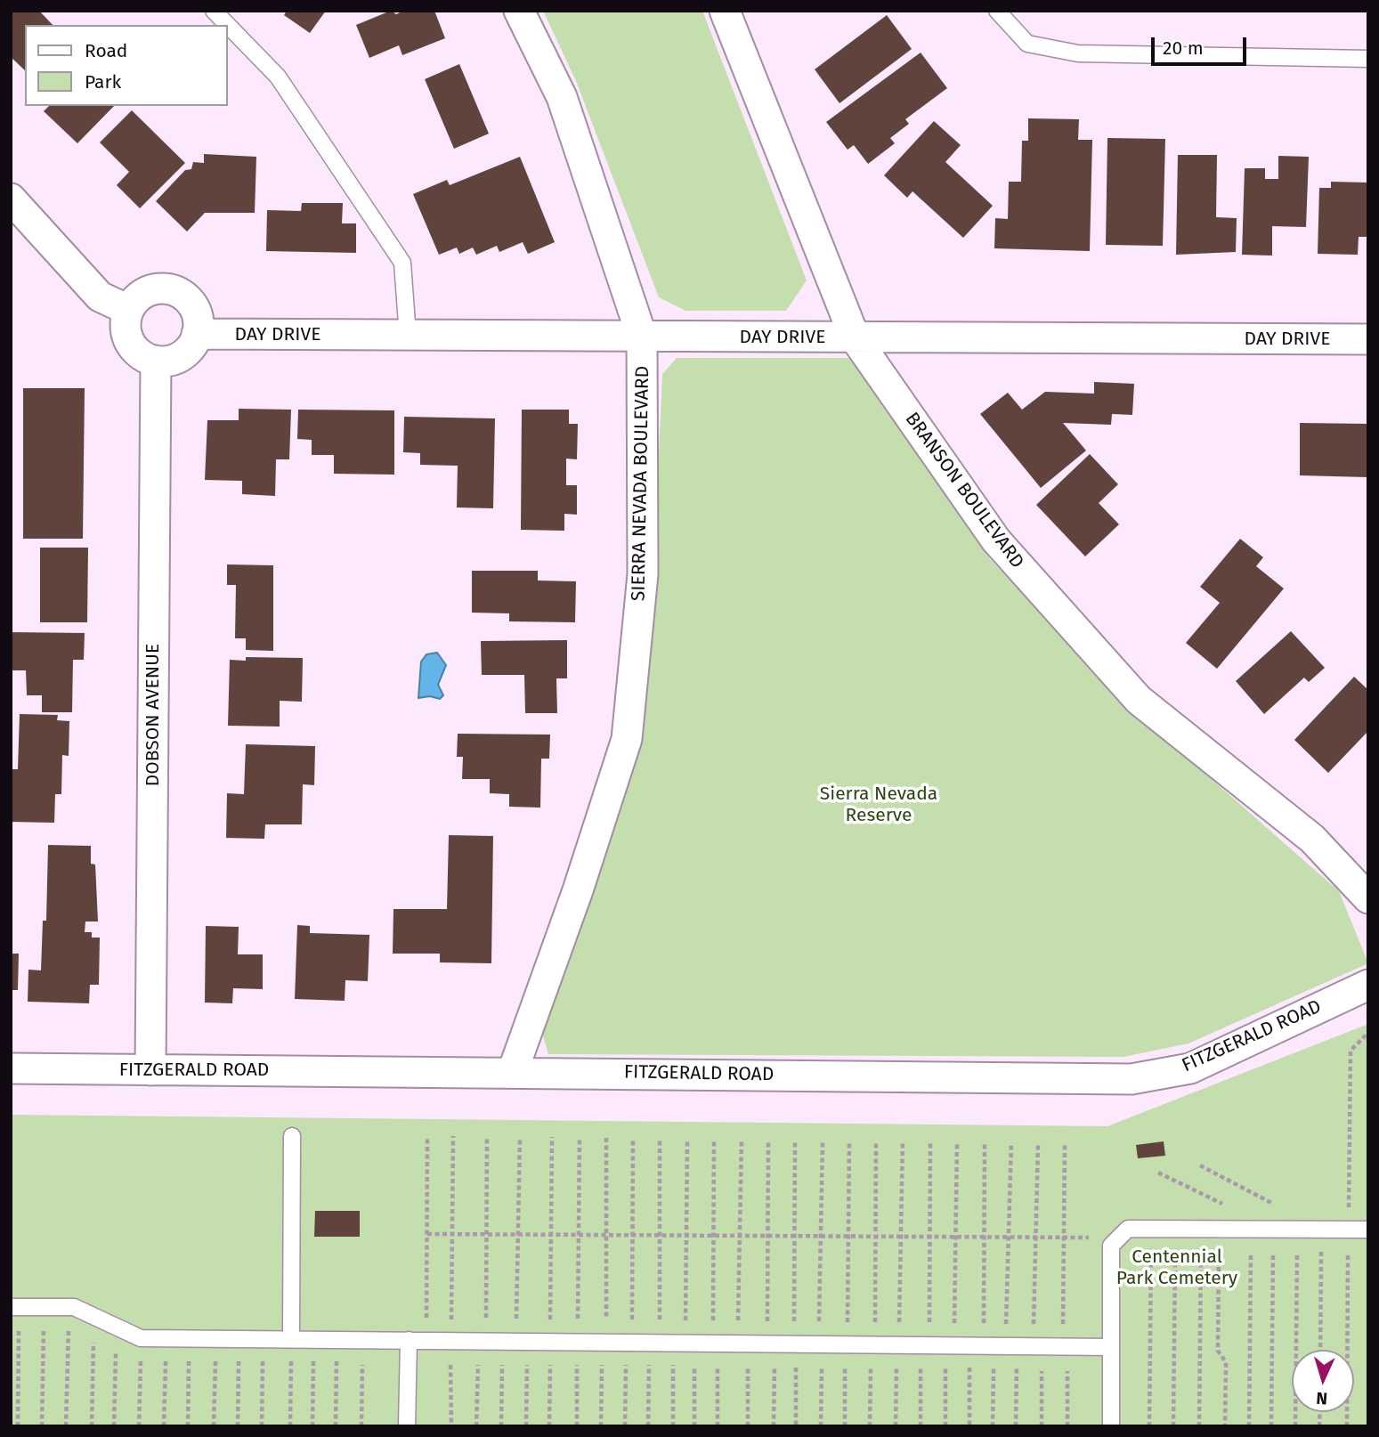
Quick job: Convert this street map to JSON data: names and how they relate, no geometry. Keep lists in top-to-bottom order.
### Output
{
  "streets": {
    "street": [
      "DAY DRIVE",
      "SIERRA NEVADA BOULEVARD",
      "BRANSON BOULEVARD",
      "DOBSON AVENUE",
      "FITZGERALD ROAD"
    ]
  },
  "crossings": [
    ["DAY DRIVE", "SIERRA NEVADA BOULEVARD"],
    ["DAY DRIVE", "BRANSON BOULEVARD"],
    ["DAY DRIVE", "DOBSON AVENUE"],
    ["SIERRA NEVADA BOULEVARD", "FITZGERALD ROAD"],
    ["DOBSON AVENUE", "FITZGERALD ROAD"]
  ],
  "parks": ["Sierra Nevada Reserve", "Centennial Park Cemetery"],
  "legend": ["Road", "Park"],
  "scale_bar": "20 m",
  "north": "bottom"
}
